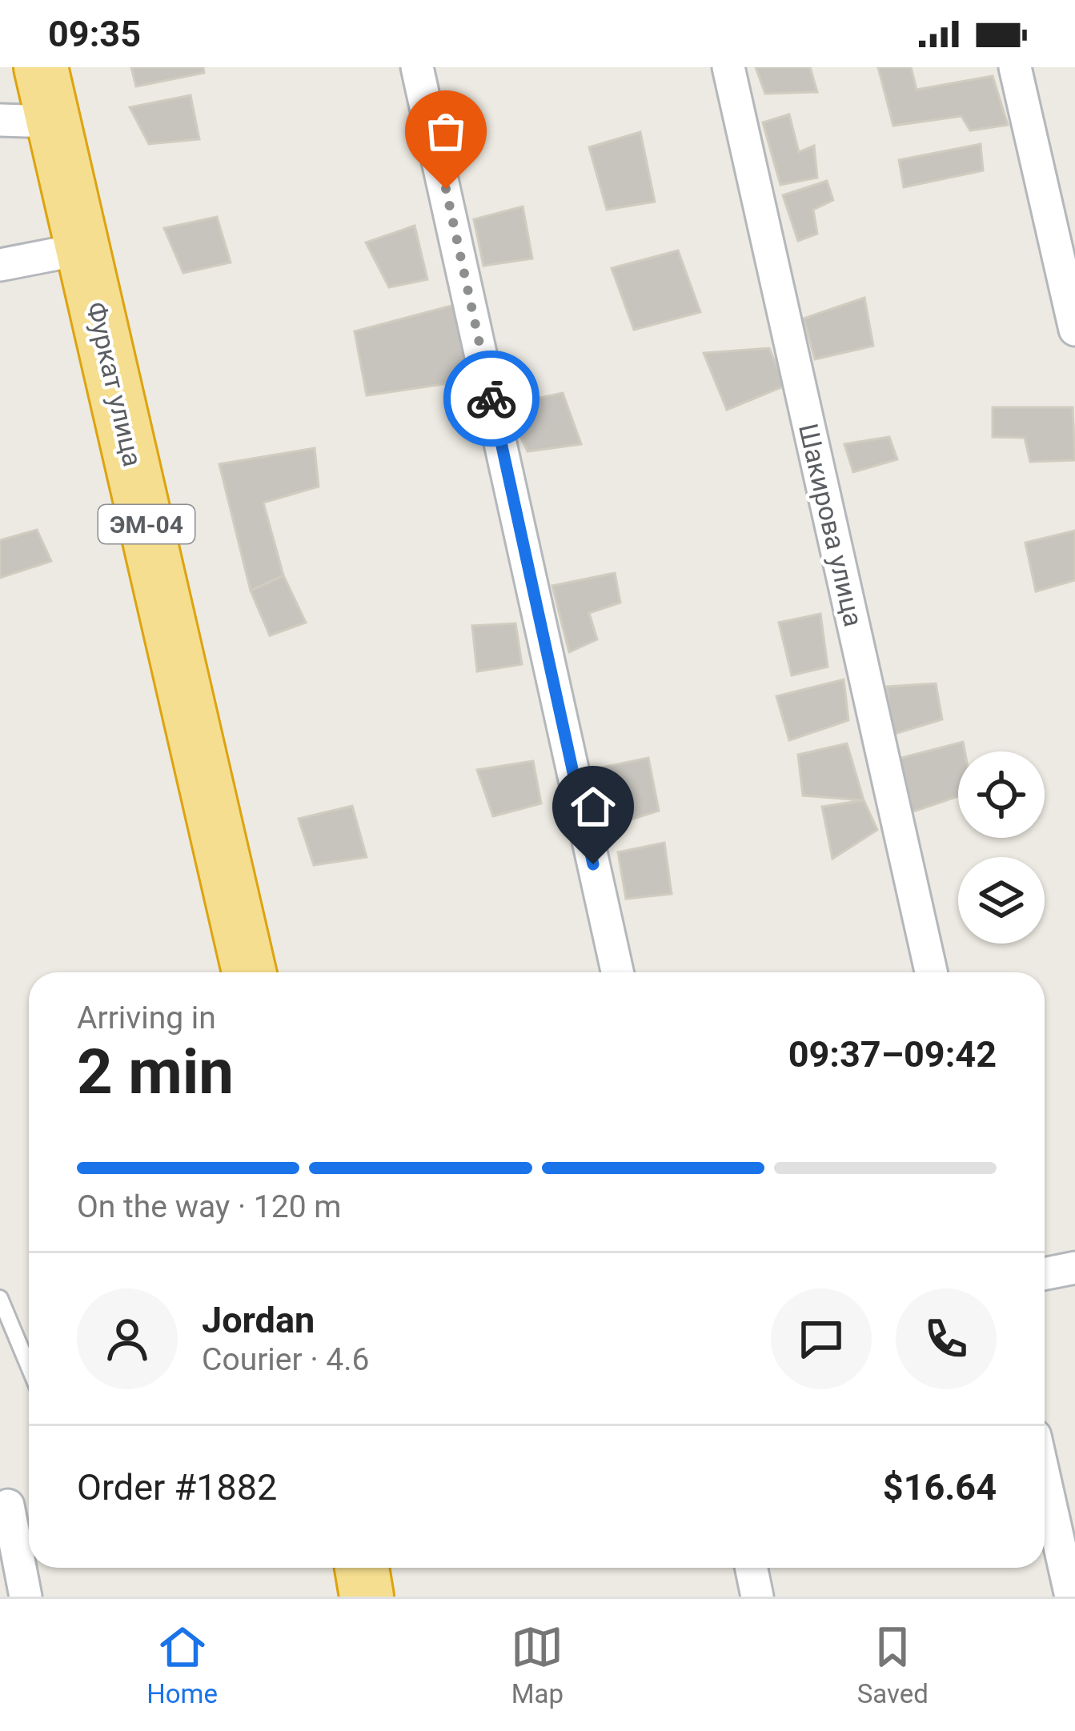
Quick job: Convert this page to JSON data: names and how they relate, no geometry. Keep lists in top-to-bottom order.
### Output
{
  "streets": {
    "highway": ["Фуркат улица", "ЭМ-04"],
    "street": ["Шакирова улица"]
  },
  "page": {
    "status": "09:35",
    "heading": ["2 min", "Arriving in", "09:37–09:42"],
    "panel": [
      "Jordan",
      "Courier · 4.6",
      "Order #1882",
      "$16.64"
    ],
    "bar": "On the way · 120 m",
    "tabs": ["Home", "Map", "Saved"]
  }
}
